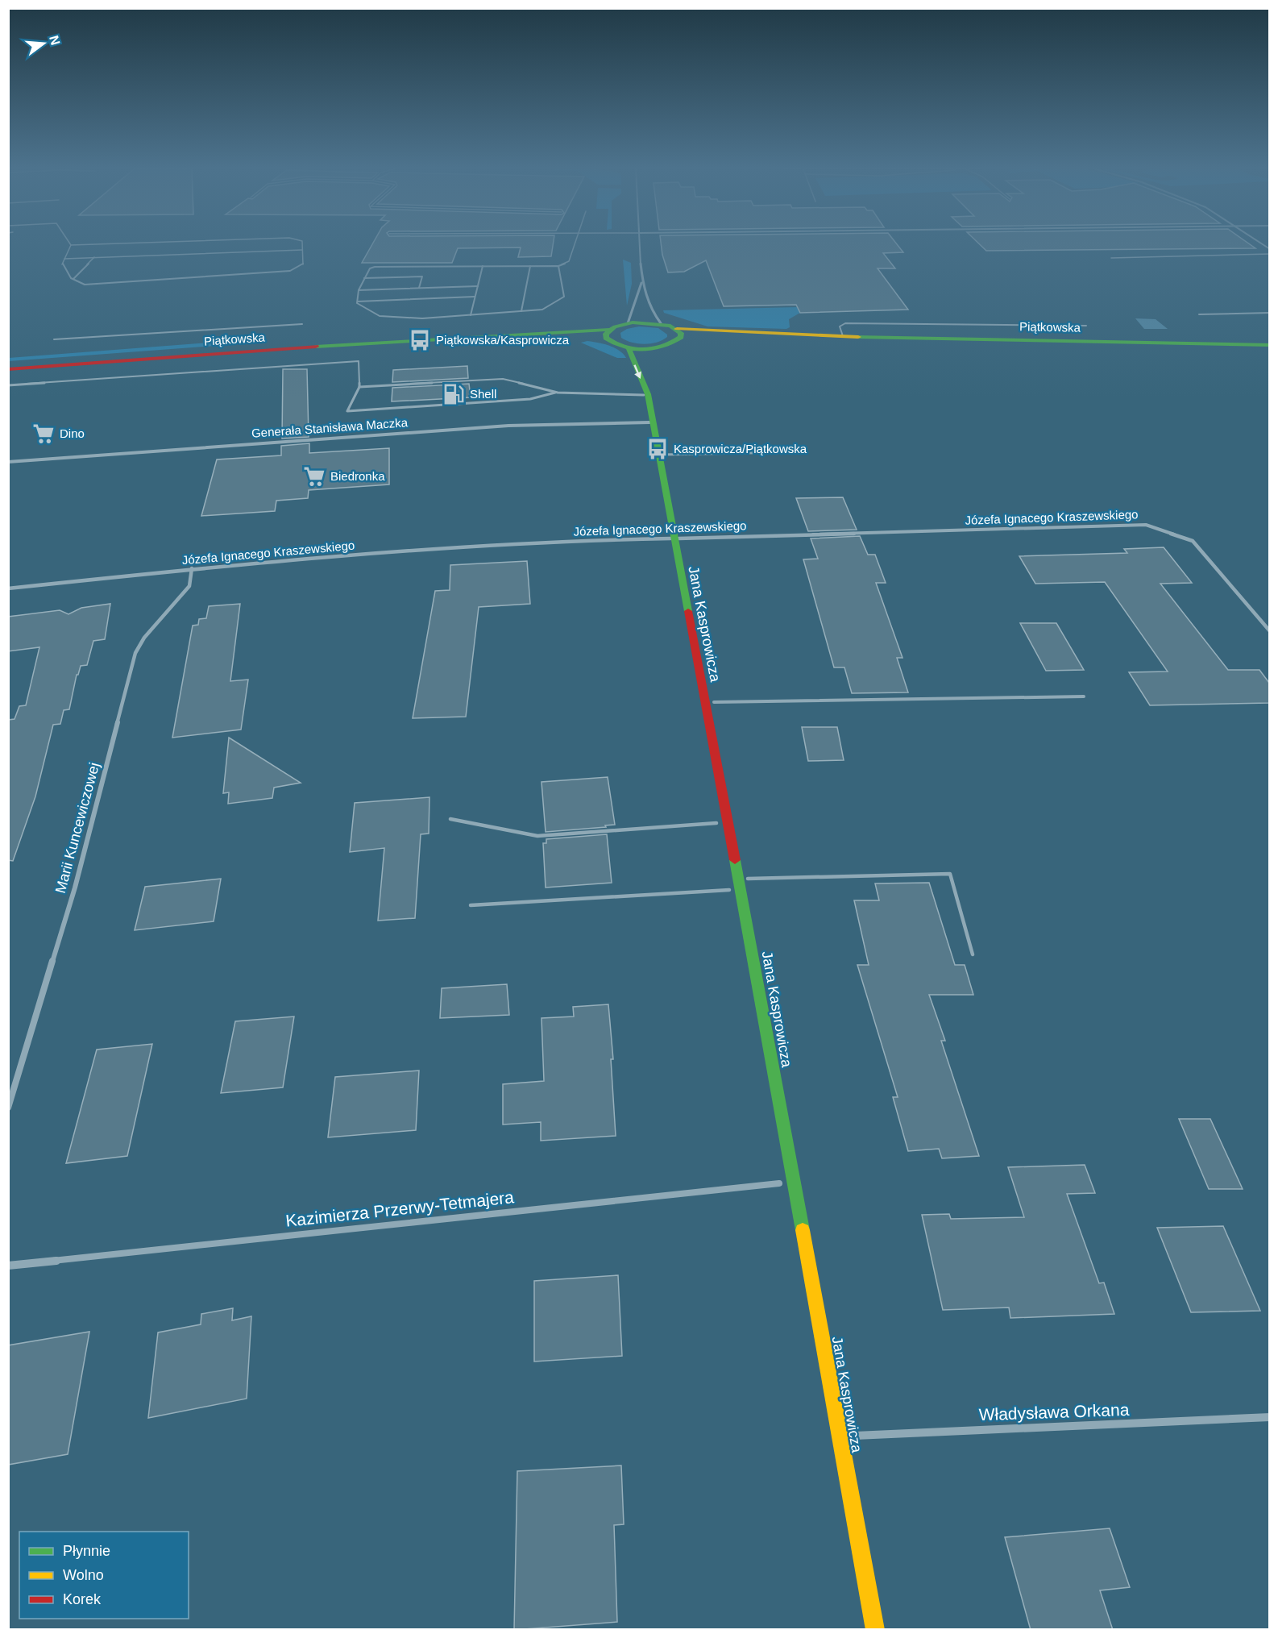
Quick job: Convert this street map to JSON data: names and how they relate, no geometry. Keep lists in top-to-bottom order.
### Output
{
  "streets": {
    "main road": ["Piątkowska", "Jana Kasprowicza"],
    "street": [
      "Generała Stanisława Maczka",
      "Józefa Ignacego Kraszewskiego",
      "Marii Kuncewiczowej",
      "Kazimierza Przerwy-Tetmajera",
      "Władysława Orkana"
    ]
  },
  "crossings": [
    ["Piątkowska", "Jana Kasprowicza"],
    ["Generała Stanisława Maczka", "Jana Kasprowicza"],
    ["Józefa Ignacego Kraszewskiego", "Jana Kasprowicza"],
    ["Józefa Ignacego Kraszewskiego", "Marii Kuncewiczowej"],
    ["Jana Kasprowicza", "Kazimierza Przerwy-Tetmajera"],
    ["Jana Kasprowicza", "Władysława Orkana"]
  ],
  "places": {
    "bus stop": ["Piątkowska/Kasprowicza", "Kasprowicza/Piątkowska"],
    "fuel station": ["Shell"],
    "supermarket": ["Dino", "Biedronka"]
  },
  "legend": ["Płynnie", "Wolno", "Korek"],
  "north": "right"
}
